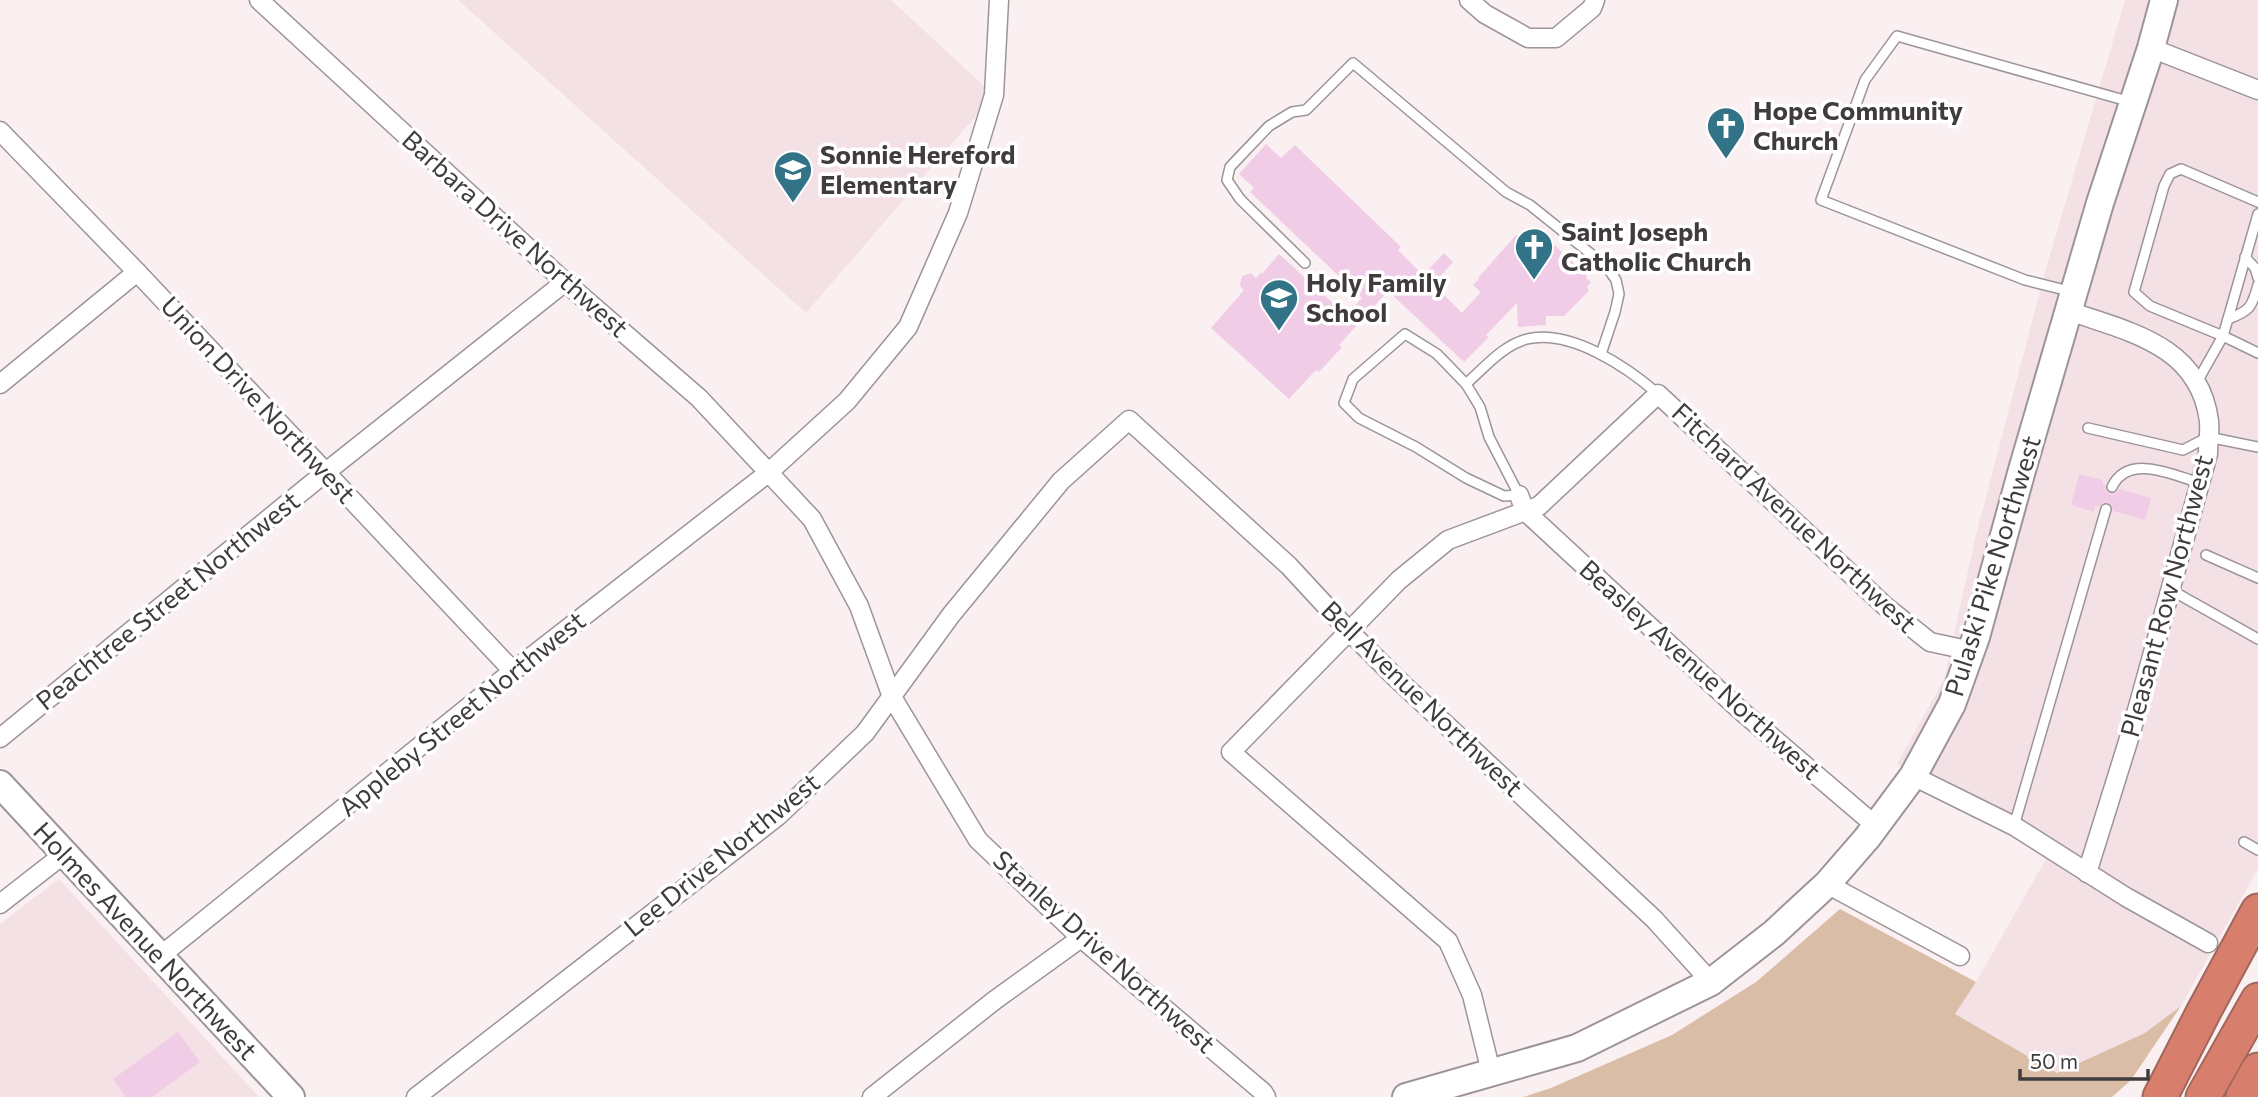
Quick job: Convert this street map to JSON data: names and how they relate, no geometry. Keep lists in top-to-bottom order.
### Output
{
  "streets": {
    "main road": ["Pulaski Pike Northwest", "Holmes Avenue Northwest"],
    "street": [
      "Barbara Drive Northwest",
      "Union Drive Northwest",
      "Fitchard Avenue Northwest",
      "Pleasant Row Northwest",
      "Peachtree Street Northwest",
      "Beasley Avenue Northwest",
      "Bell Avenue Northwest",
      "Appleby Street Northwest",
      "Lee Drive Northwest",
      "Stanley Drive Northwest"
    ]
  },
  "crossings": [
    ["Barbara Drive Northwest", "Peachtree Street Northwest"],
    ["Barbara Drive Northwest", "Appleby Street Northwest"],
    ["Barbara Drive Northwest", "Stanley Drive Northwest"],
    ["Union Drive Northwest", "Peachtree Street Northwest"],
    ["Union Drive Northwest", "Appleby Street Northwest"],
    ["Fitchard Avenue Northwest", "Pulaski Pike Northwest"],
    ["Pulaski Pike Northwest", "Pleasant Row Northwest"],
    ["Pulaski Pike Northwest", "Beasley Avenue Northwest"],
    ["Pulaski Pike Northwest", "Bell Avenue Northwest"],
    ["Bell Avenue Northwest", "Lee Drive Northwest"],
    ["Appleby Street Northwest", "Holmes Avenue Northwest"],
    ["Appleby Street Northwest", "Stanley Drive Northwest"],
    ["Lee Drive Northwest", "Stanley Drive Northwest"]
  ],
  "places": {
    "church": ["Hope Community Church", "Saint Joseph Catholic Church"],
    "school or university": ["Sonnie Hereford Elementary", "Holy Family School"]
  },
  "scale_bar": "50 m"
}
